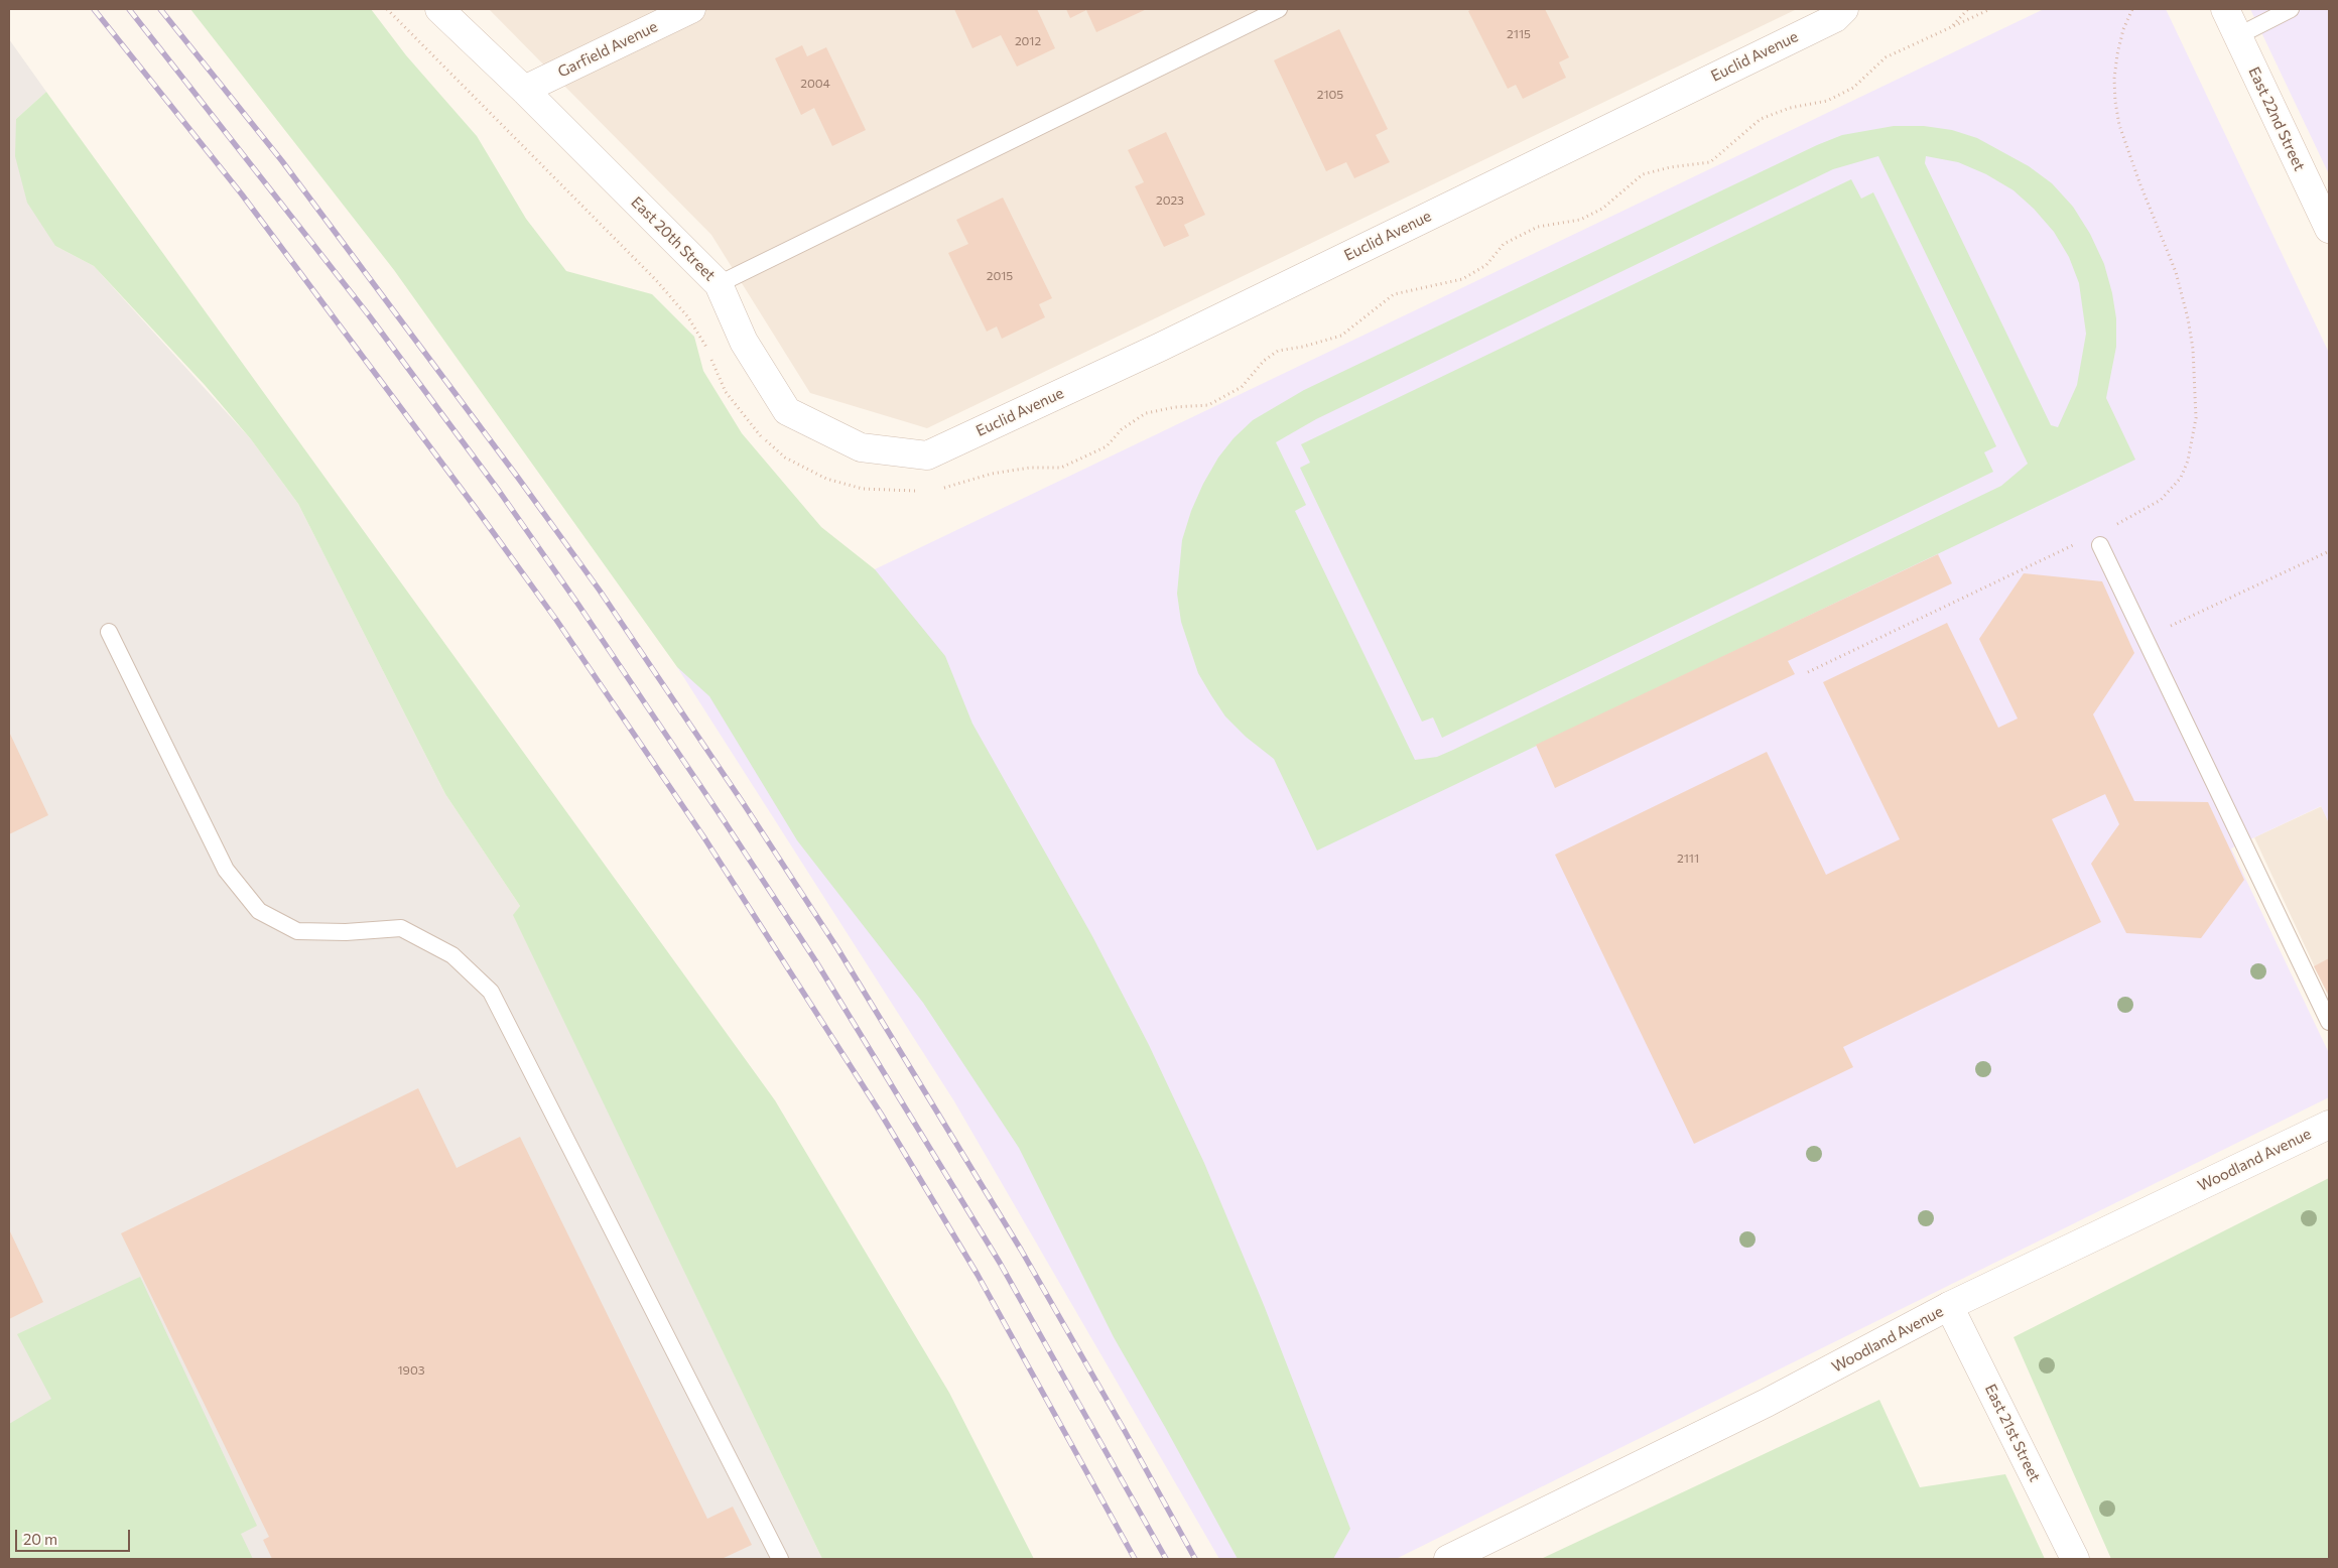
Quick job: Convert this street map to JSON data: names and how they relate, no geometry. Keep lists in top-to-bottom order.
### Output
{
  "streets": {
    "street": [
      "Garfield Avenue",
      "Euclid Avenue",
      "East 22nd Street",
      "East 20th Street",
      "Woodland Avenue",
      "East 21st Street"
    ]
  },
  "crossings": [
    ["Garfield Avenue", "East 20th Street"],
    ["Euclid Avenue", "East 20th Street"],
    ["Woodland Avenue", "East 21st Street"]
  ],
  "house_numbers": [
    "2115",
    "2012",
    "2004",
    "2105",
    "2023",
    "2015",
    "2111",
    "1903"
  ],
  "scale_bar": "20 m"
}
